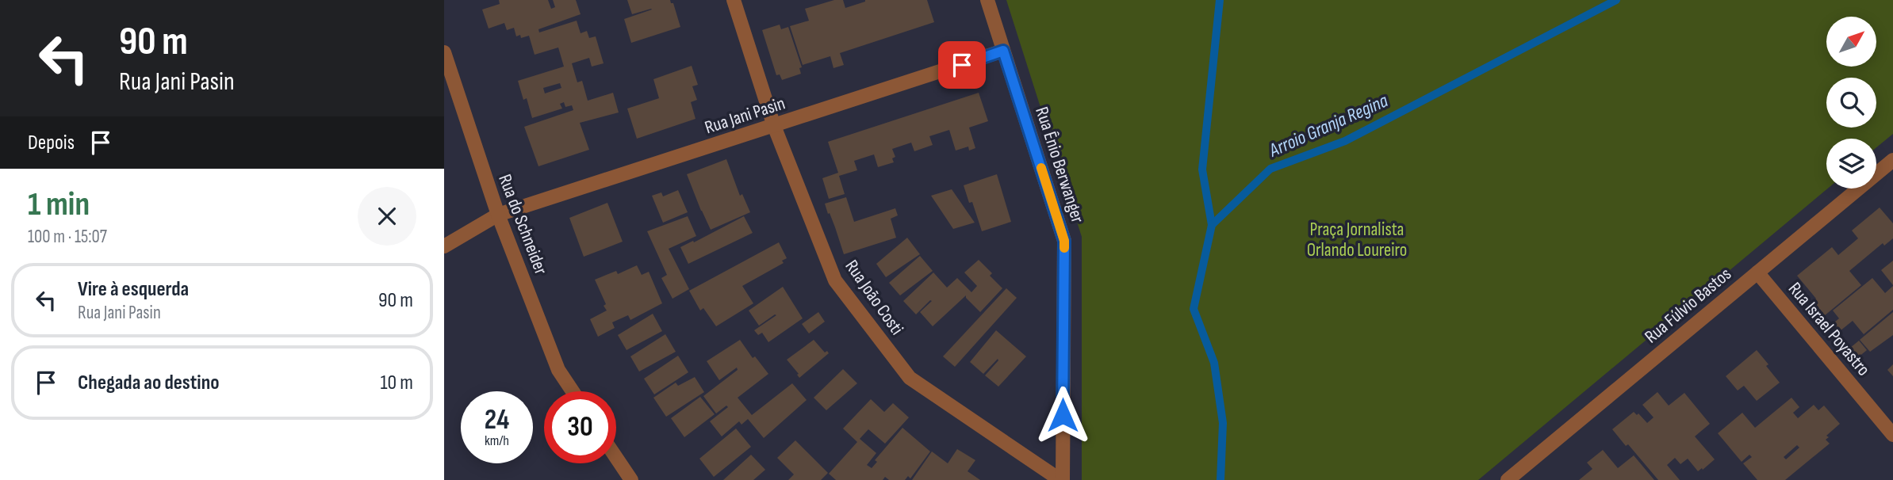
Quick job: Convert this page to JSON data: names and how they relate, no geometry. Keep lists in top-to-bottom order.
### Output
{
  "streets": {
    "street": [
      "Rua Jani Pasin",
      "Rua Ênio Berwanger",
      "Rua do Schneider",
      "Rua João Costi",
      "Rua Fúlvio Bastos",
      "Rua Israel Poyastro"
    ]
  },
  "crossings": [
    ["Rua Jani Pasin", "Rua Ênio Berwanger"],
    ["Rua Jani Pasin", "Rua do Schneider"],
    ["Rua Jani Pasin", "Rua João Costi"],
    ["Rua Ênio Berwanger", "Rua João Costi"],
    ["Rua Fúlvio Bastos", "Rua Israel Poyastro"]
  ],
  "water": ["Arroio Granja Regina"],
  "parks": ["Praça Jornalista Orlando Loureiro"],
  "north": "top right",
  "page": {
    "turn": ["90 m", "Rua Jani Pasin"],
    "then": "Depois",
    "heading": ["1 min", "100 m · 15:07"],
    "list": [
      {
        "name": "Vire à esquerda",
        "note": "Rua Jani Pasin",
        "value": "90 m"
      },
      {
        "name": "Chegada ao destino",
        "value": "10 m"
      }
    ],
    "speed": "24 km/h",
    "limit": "30"
  }
}
